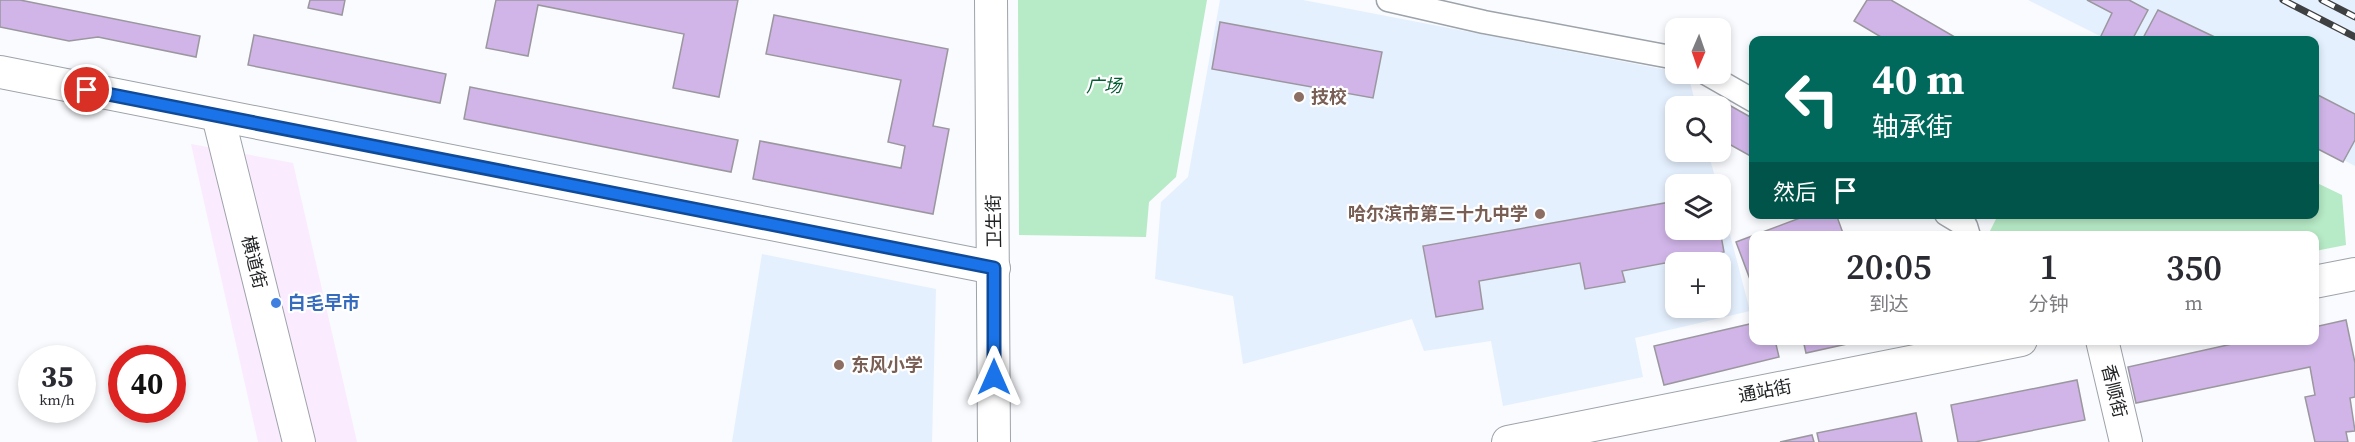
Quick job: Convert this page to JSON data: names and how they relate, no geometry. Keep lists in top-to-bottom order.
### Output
{
  "streets": {
    "street": [
      "卫生街",
      "横道街",
      "通站街",
      "香顺街"
    ]
  },
  "parks": ["广场"],
  "places": [
    "技校",
    "哈尔滨市第三十九中学",
    "白毛早市",
    "东风小学"
  ],
  "north": "bottom",
  "page": {
    "map_buttons": "+",
    "turn": ["40 m", "轴承街"],
    "then": "然后",
    "eta": [
      "20:05",
      "到达",
      "1",
      "分钟",
      "350",
      "m"
    ],
    "speed": "35 km/h",
    "limit": "40"
  }
}
